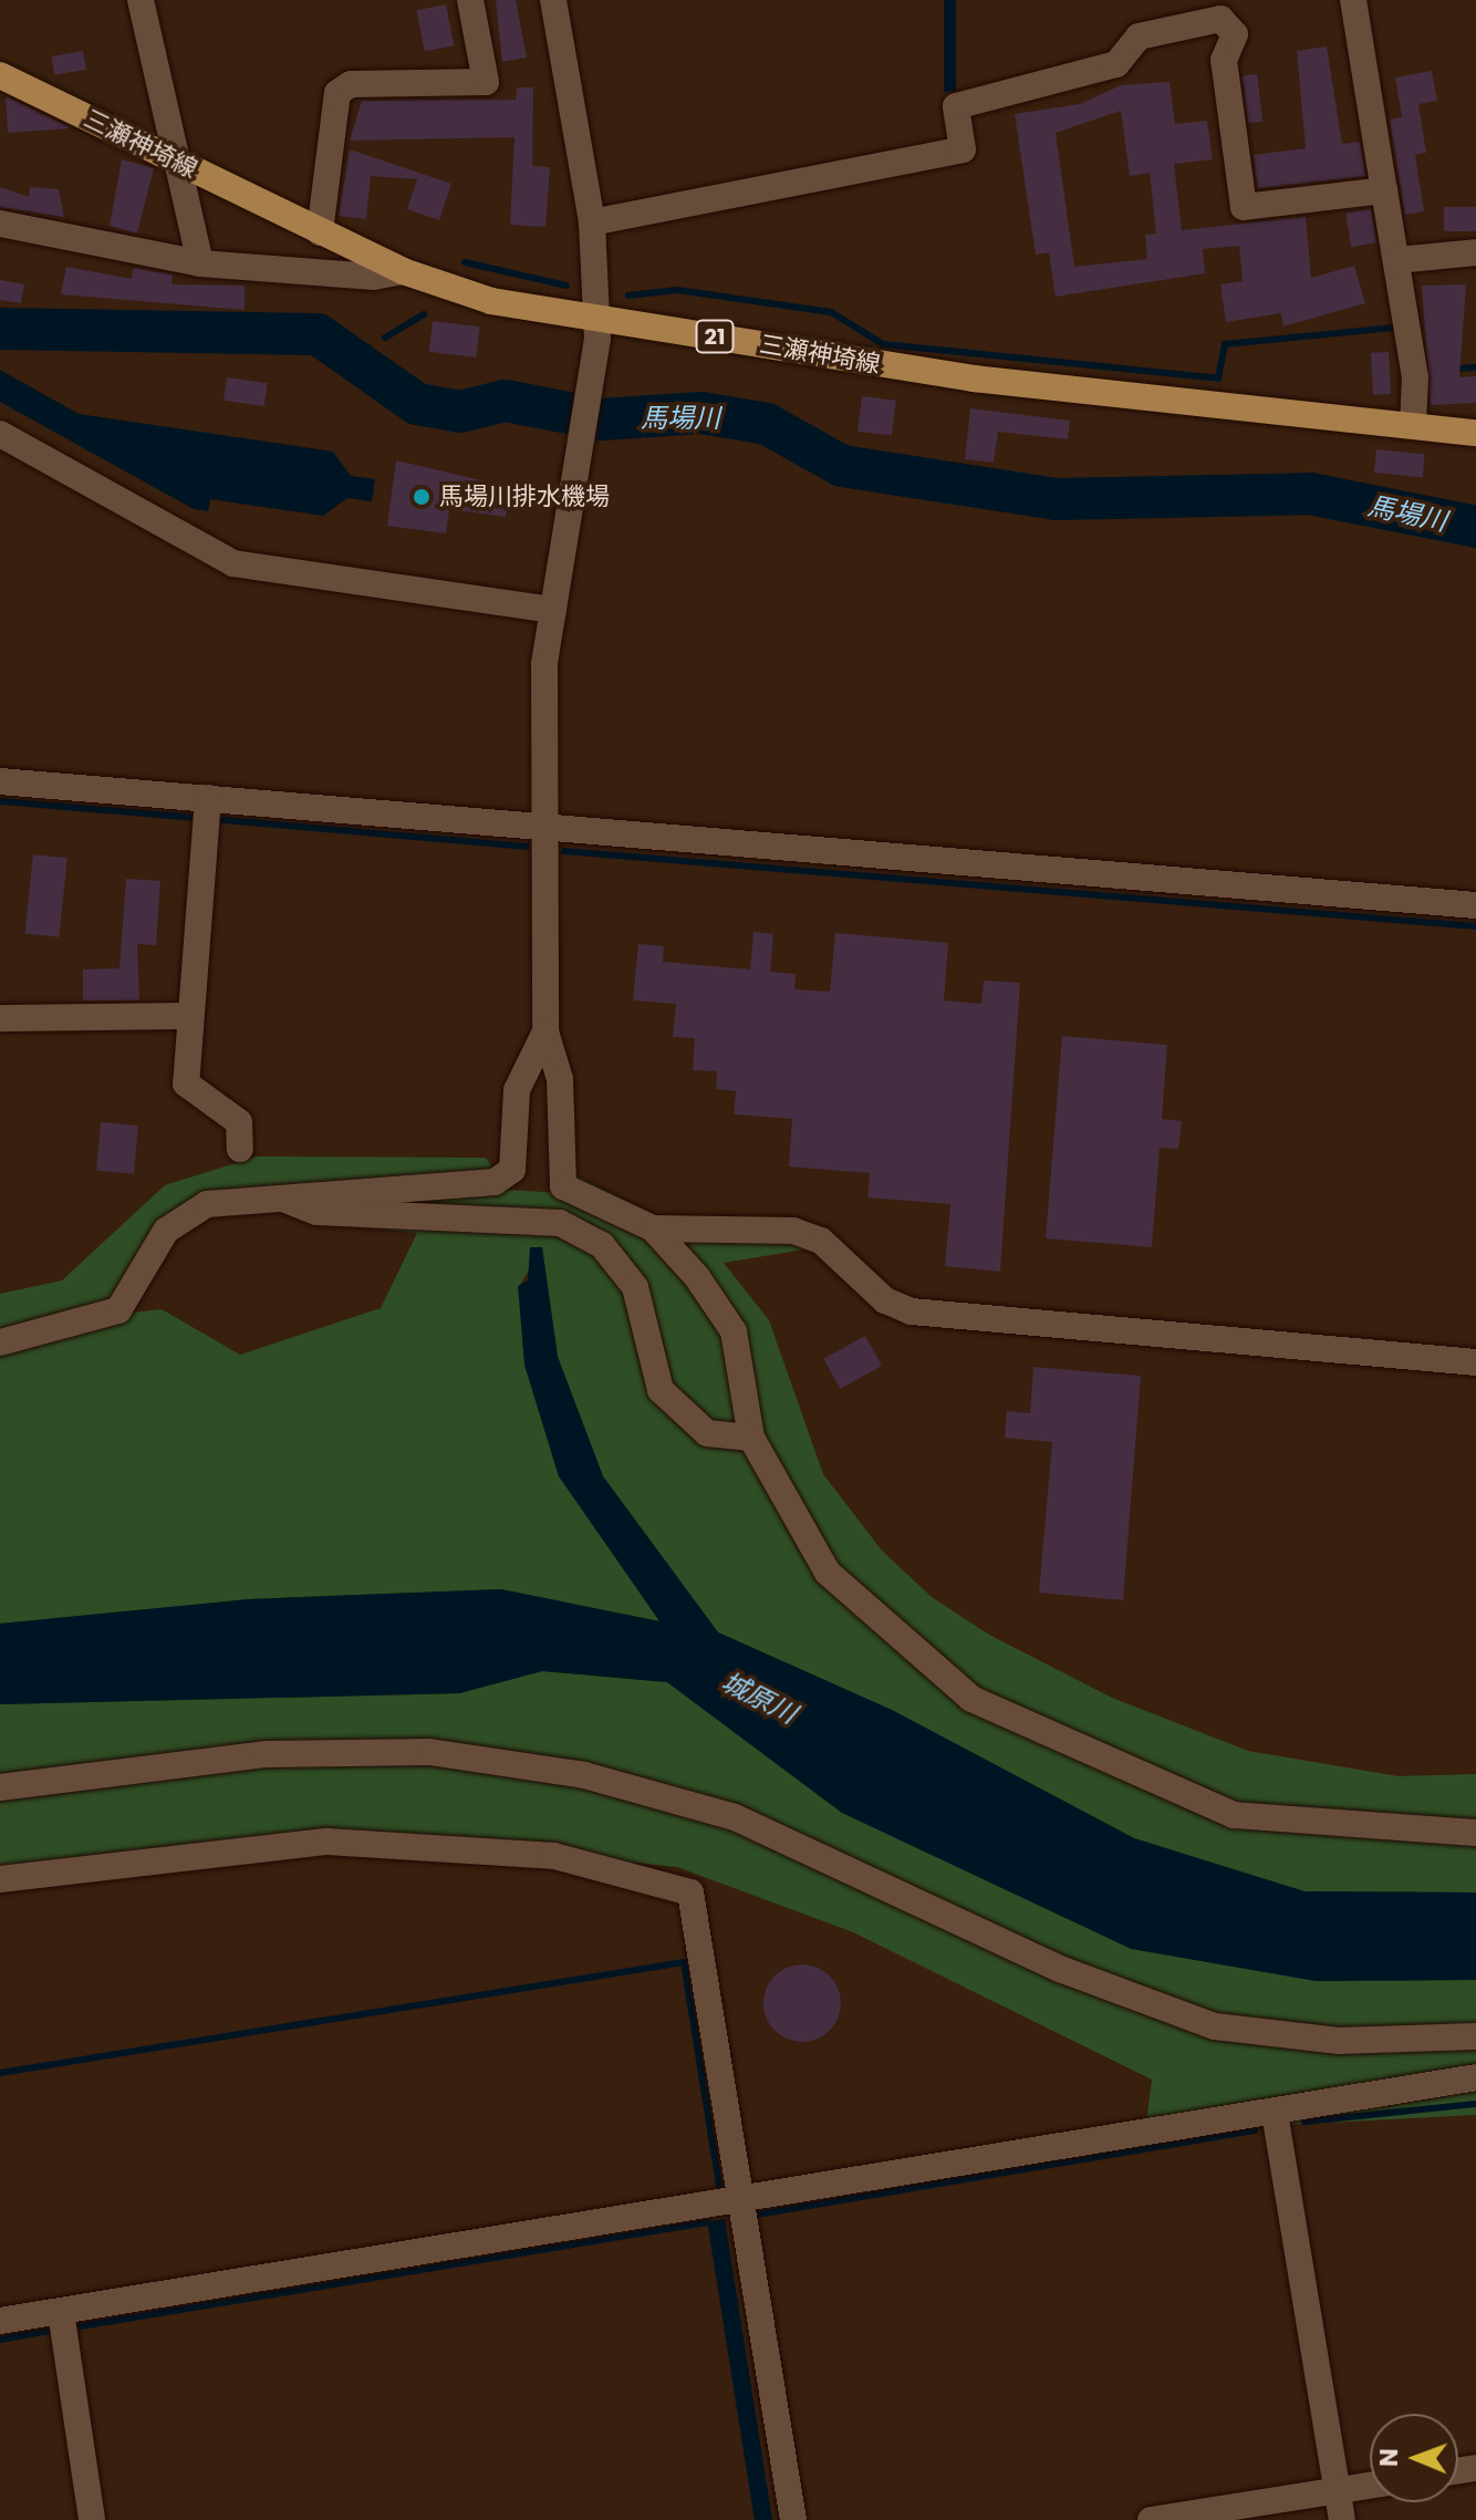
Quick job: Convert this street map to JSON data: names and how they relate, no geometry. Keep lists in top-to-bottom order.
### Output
{
  "streets": {
    "main road": ["三瀬神埼線", "21"]
  },
  "water": ["馬場川", "城原川"],
  "places": ["馬場川排水機場"],
  "north": "left"
}
